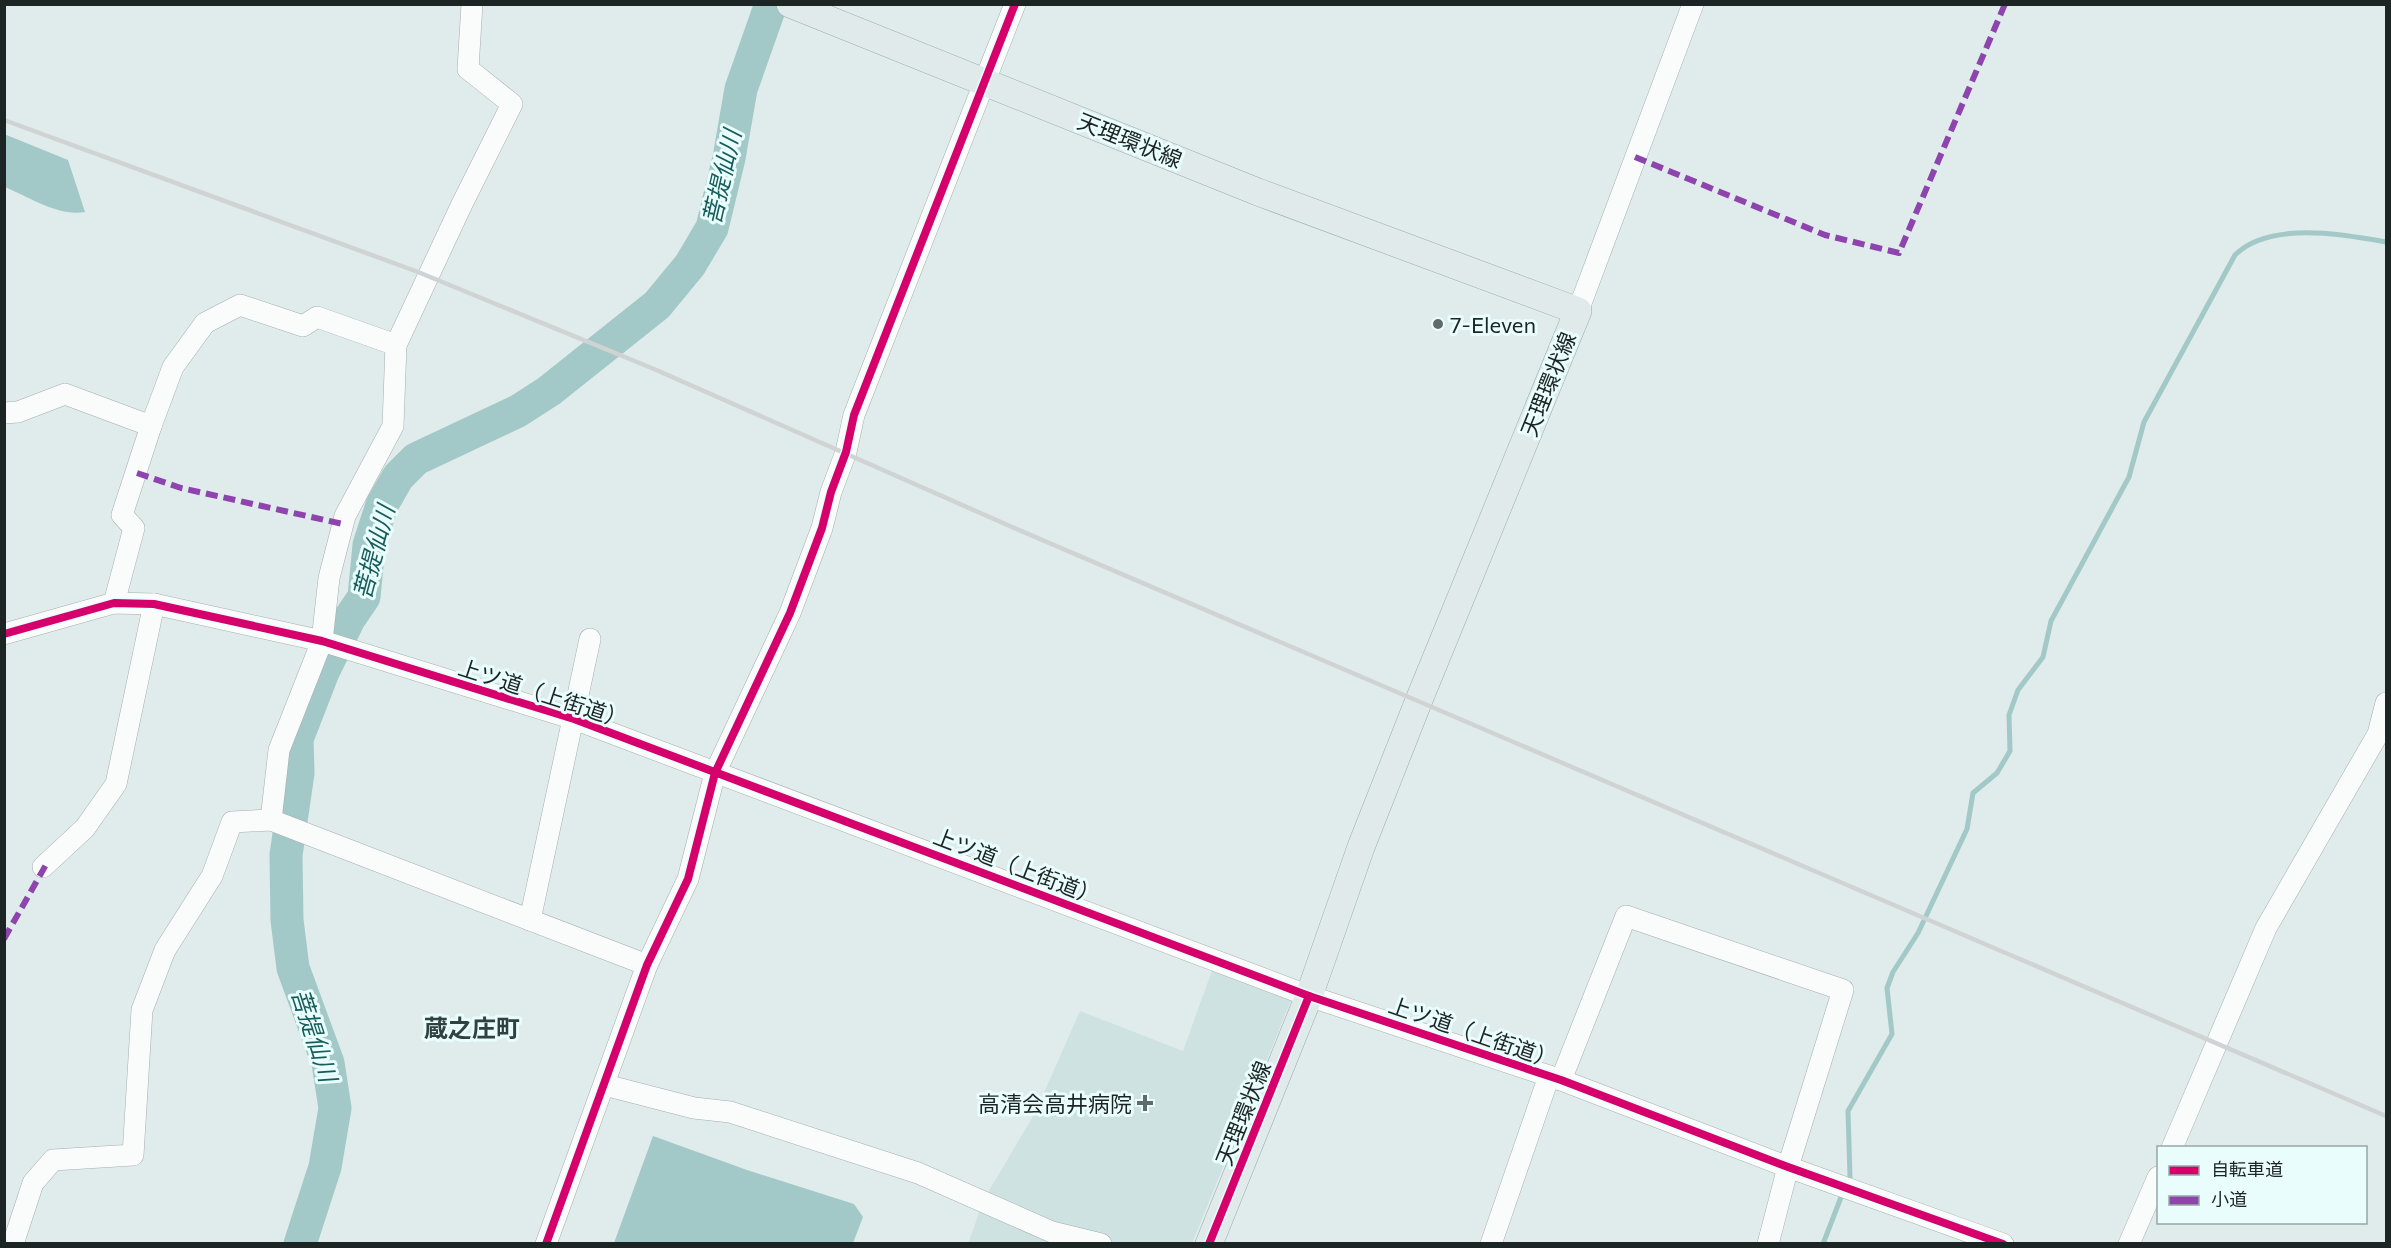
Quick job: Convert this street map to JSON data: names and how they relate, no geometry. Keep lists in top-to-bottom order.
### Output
{
  "streets": {
    "main road": ["天理環状線"],
    "street": ["上ツ道（上街道）"]
  },
  "crossings": [
    ["天理環状線", "上ツ道（上街道）"]
  ],
  "districts": ["蔵之庄町"],
  "water": ["菩提仙川"],
  "places": {
    "other": ["7-Eleven"],
    "health": ["高清会高井病院"]
  },
  "legend": ["自転車道", "小道"]
}
